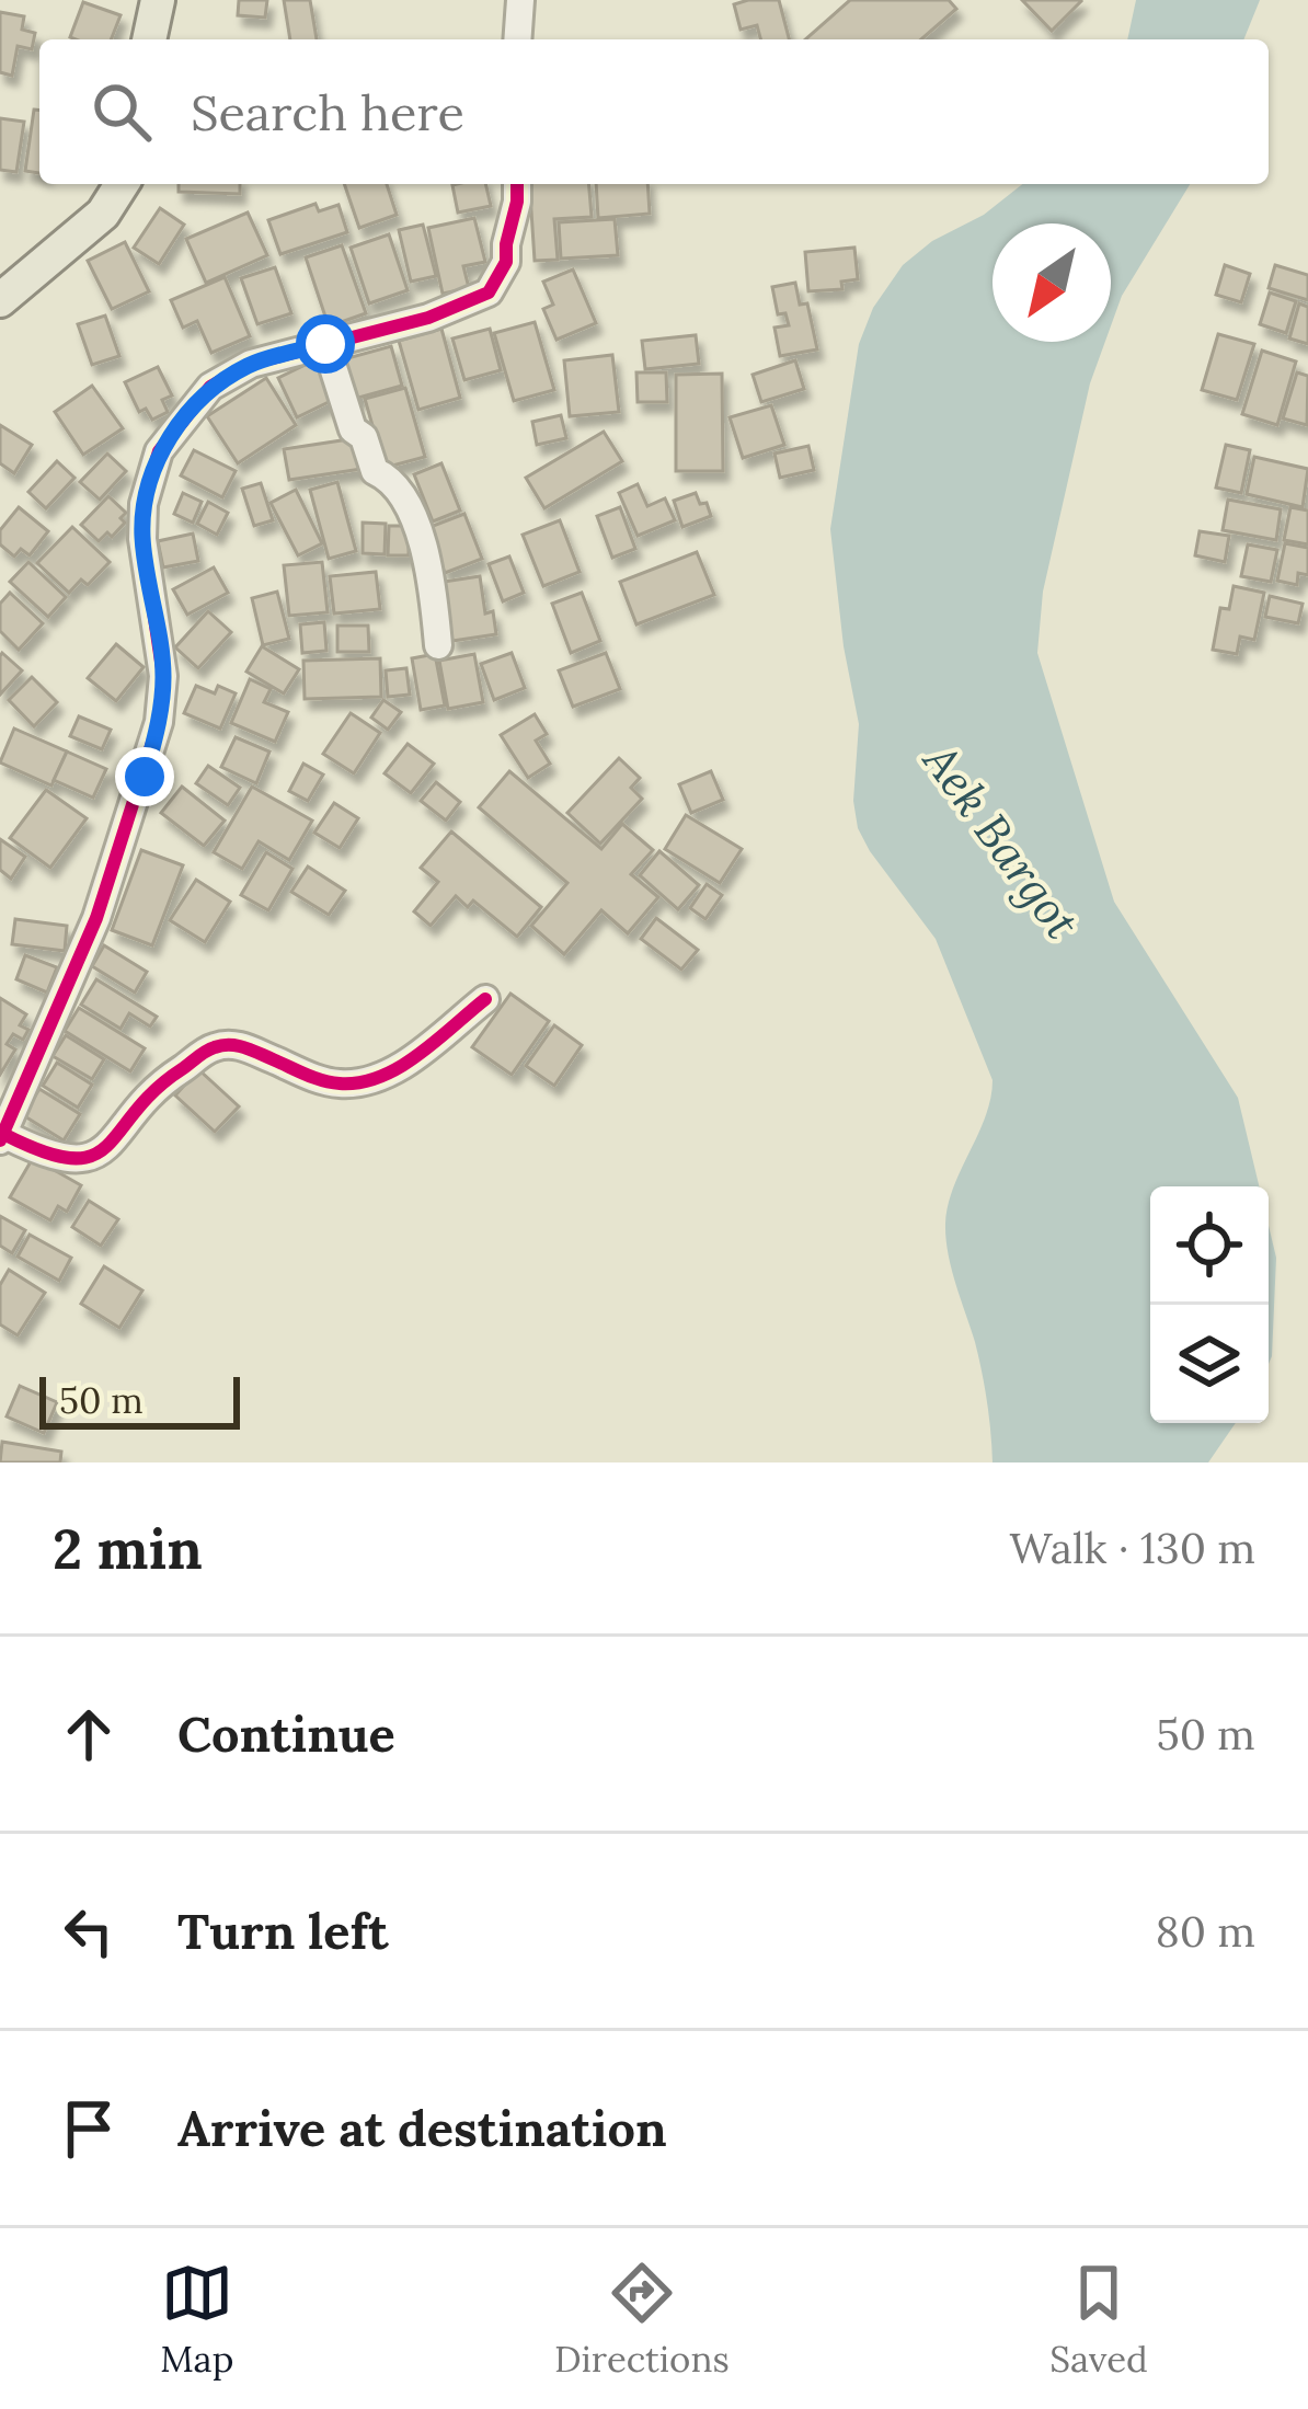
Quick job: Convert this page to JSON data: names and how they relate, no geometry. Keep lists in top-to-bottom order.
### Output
{
  "water": ["Aek Bargot"],
  "scale_bar": "50 m",
  "north": "bottom left",
  "page": {
    "search": "Search here",
    "scale": "50 m",
    "heading": ["2 min", "Walk · 130 m"],
    "list": [
      ["Continue", "50 m"],
      ["Turn left", "80 m"],
      "Arrive at destination"
    ],
    "nav": ["Map", "Directions", "Saved"]
  }
}
